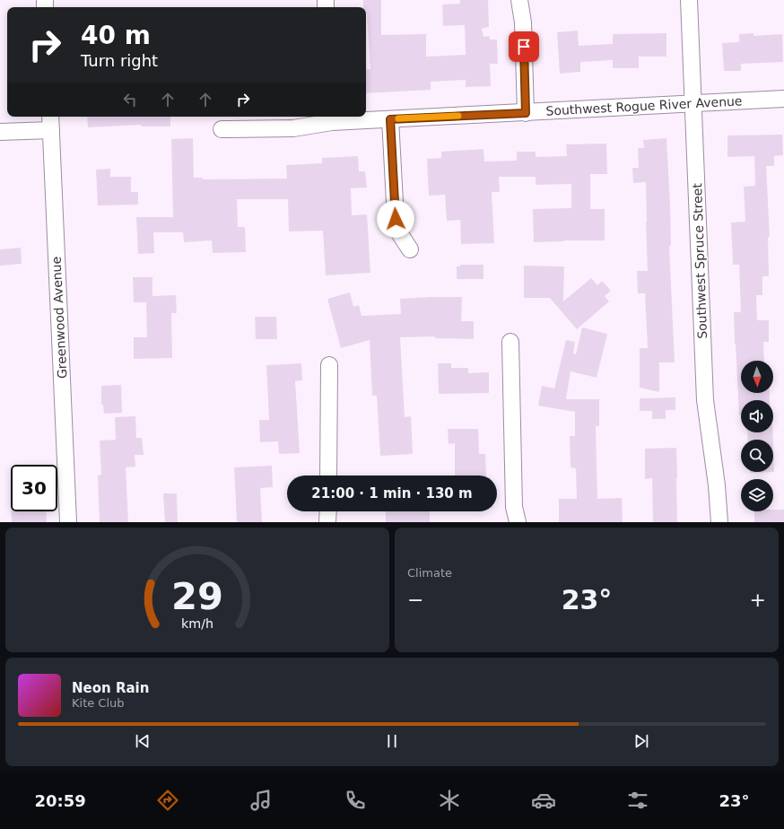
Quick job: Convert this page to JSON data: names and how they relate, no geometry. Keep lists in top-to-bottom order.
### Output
{
  "streets": {
    "street": ["Southwest Rogue River Avenue", "Southwest Spruce Street", "Greenwood Avenue"]
  },
  "crossings": [
    ["Southwest Rogue River Avenue", "Southwest Spruce Street"]
  ],
  "north": "bottom",
  "page": {
    "turn": ["40 m", "Turn right"],
    "limit": "30",
    "trip": "21:00 · 1 min · 130 m",
    "tile": "Climate",
    "heat": ["−", "23°", "+"],
    "song": ["Neon Rain", "Kite Club"],
    "tabs": ["20:59", "23°"],
    "gauge": ["29", "km/h"]
  }
}
